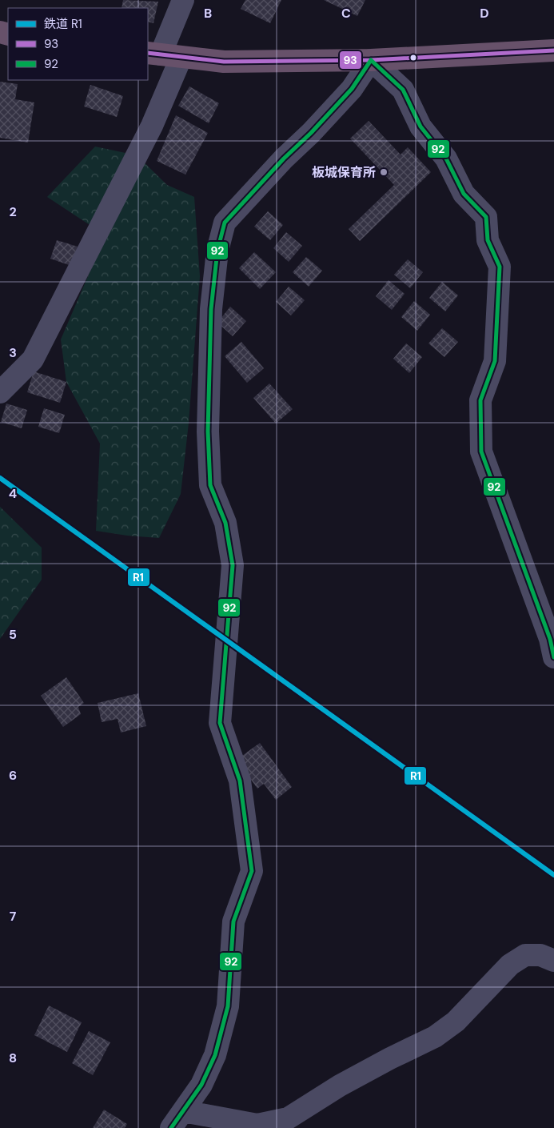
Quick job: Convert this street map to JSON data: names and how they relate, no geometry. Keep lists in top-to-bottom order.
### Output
{
  "places": ["板城保育所"],
  "lines": ["transit line 93", "transit line 92", "rail line R1"],
  "legend": ["鉄道 R1", "93", "92"],
  "grid": {
    "columns": ["B", "C", "D"],
    "rows": [
      "2",
      "3",
      "4",
      "5",
      "6",
      "7",
      "8"
    ]
  }
}
